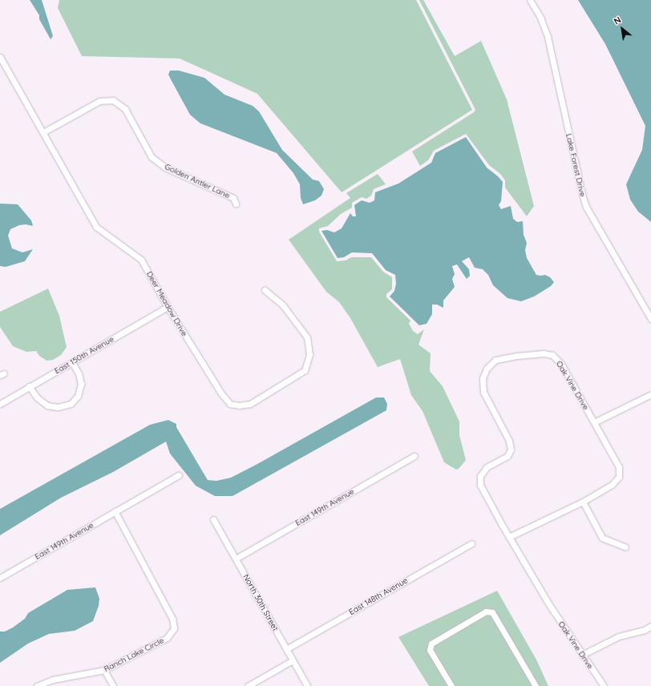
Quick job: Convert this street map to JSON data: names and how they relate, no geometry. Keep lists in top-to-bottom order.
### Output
{
  "streets": {
    "street": [
      "Lake Forest Drive",
      "Golden Antler Lane",
      "Deer Meadow Drive",
      "East 150th Avenue",
      "Oak Vine Drive",
      "East 149th Avenue",
      "East 148th Avenue",
      "North 30th Street",
      "Ranch Lake Circle"
    ]
  },
  "crossings": [
    ["Golden Antler Lane", "Deer Meadow Drive"],
    ["Deer Meadow Drive", "East 150th Avenue"],
    ["East 149th Avenue", "North 30th Street"],
    ["East 149th Avenue", "Ranch Lake Circle"],
    ["East 148th Avenue", "North 30th Street"]
  ],
  "north": "top left"
}
